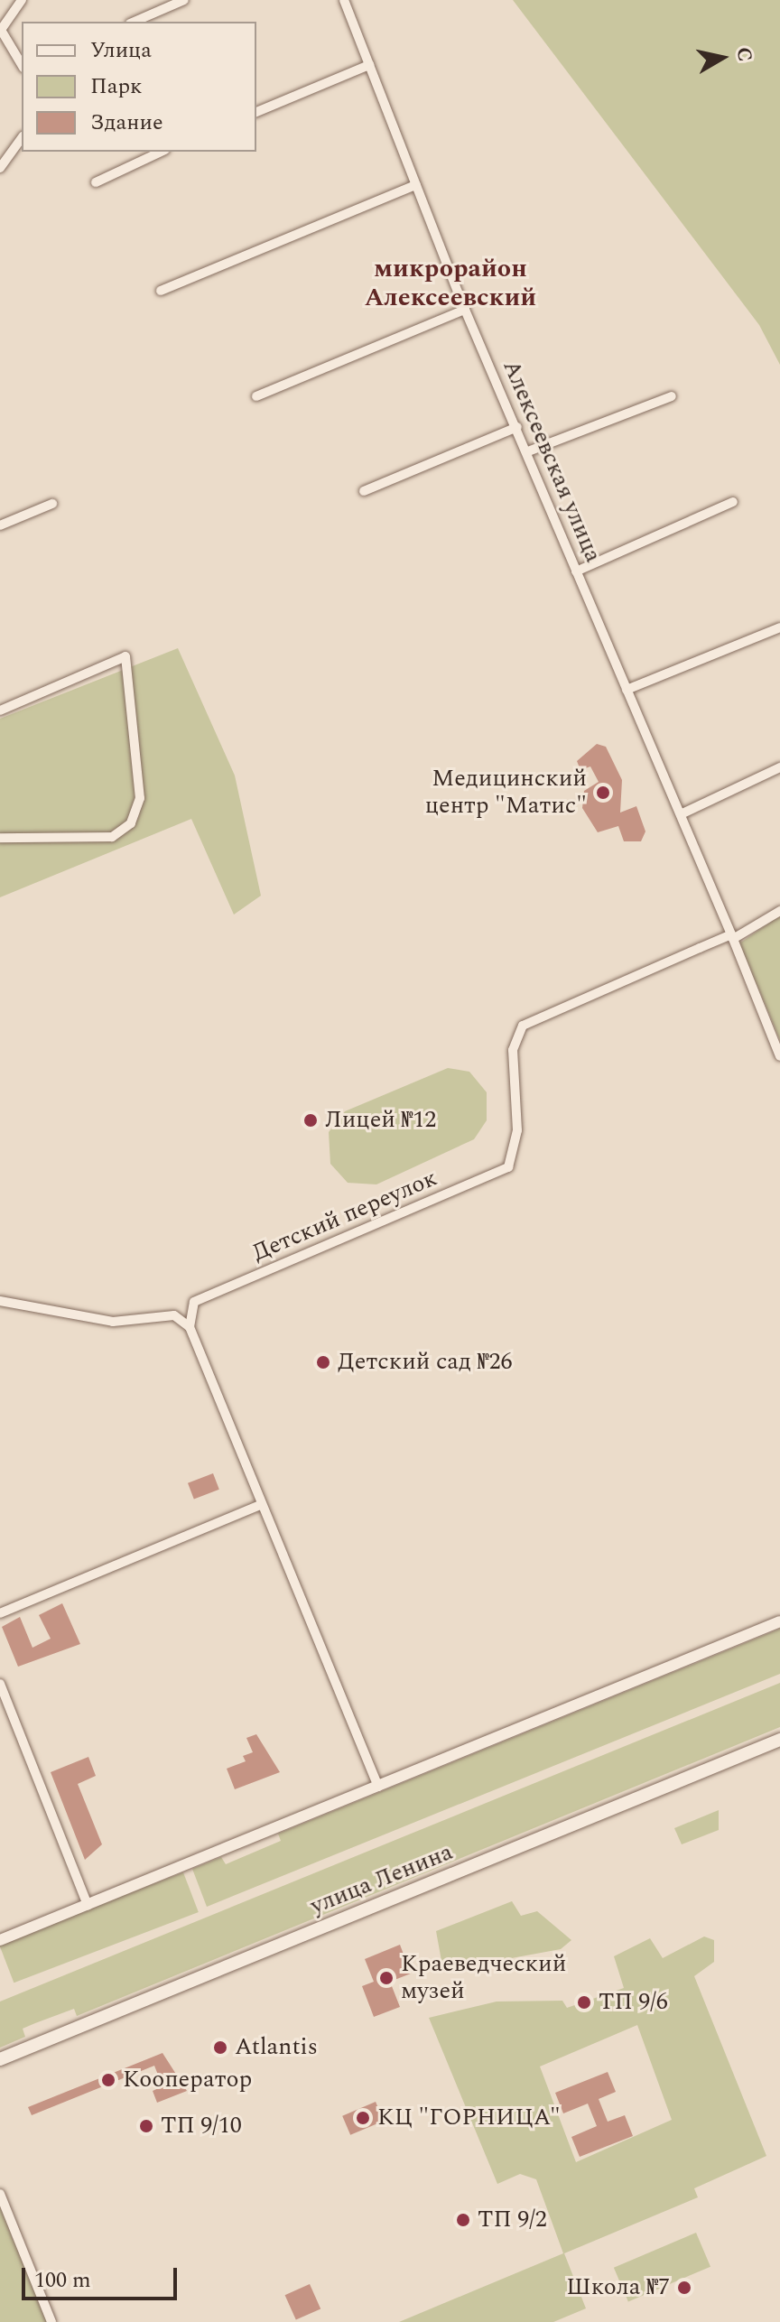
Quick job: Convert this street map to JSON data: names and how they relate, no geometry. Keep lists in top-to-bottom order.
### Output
{
  "streets": {
    "main road": ["улица Ленина"],
    "street": ["Алексеевская улица", "Детский переулок"]
  },
  "crossings": [
    ["Алексеевская улица", "Детский переулок"]
  ],
  "districts": ["микрорайон Алексеевский"],
  "places": [
    "Медицинский центр \"Матис\"",
    "Лицей №12",
    "Детский сад №26",
    "Краеведческий музей",
    "ТП 9/6",
    "Atlantis",
    "Кооператор",
    "КЦ \"ГОРНИЦА\"",
    "ТП 9/10",
    "ТП 9/2",
    "Школа №7"
  ],
  "legend": ["Улица", "Парк", "Здание"],
  "scale_bar": "100 m",
  "north": "right"
}
